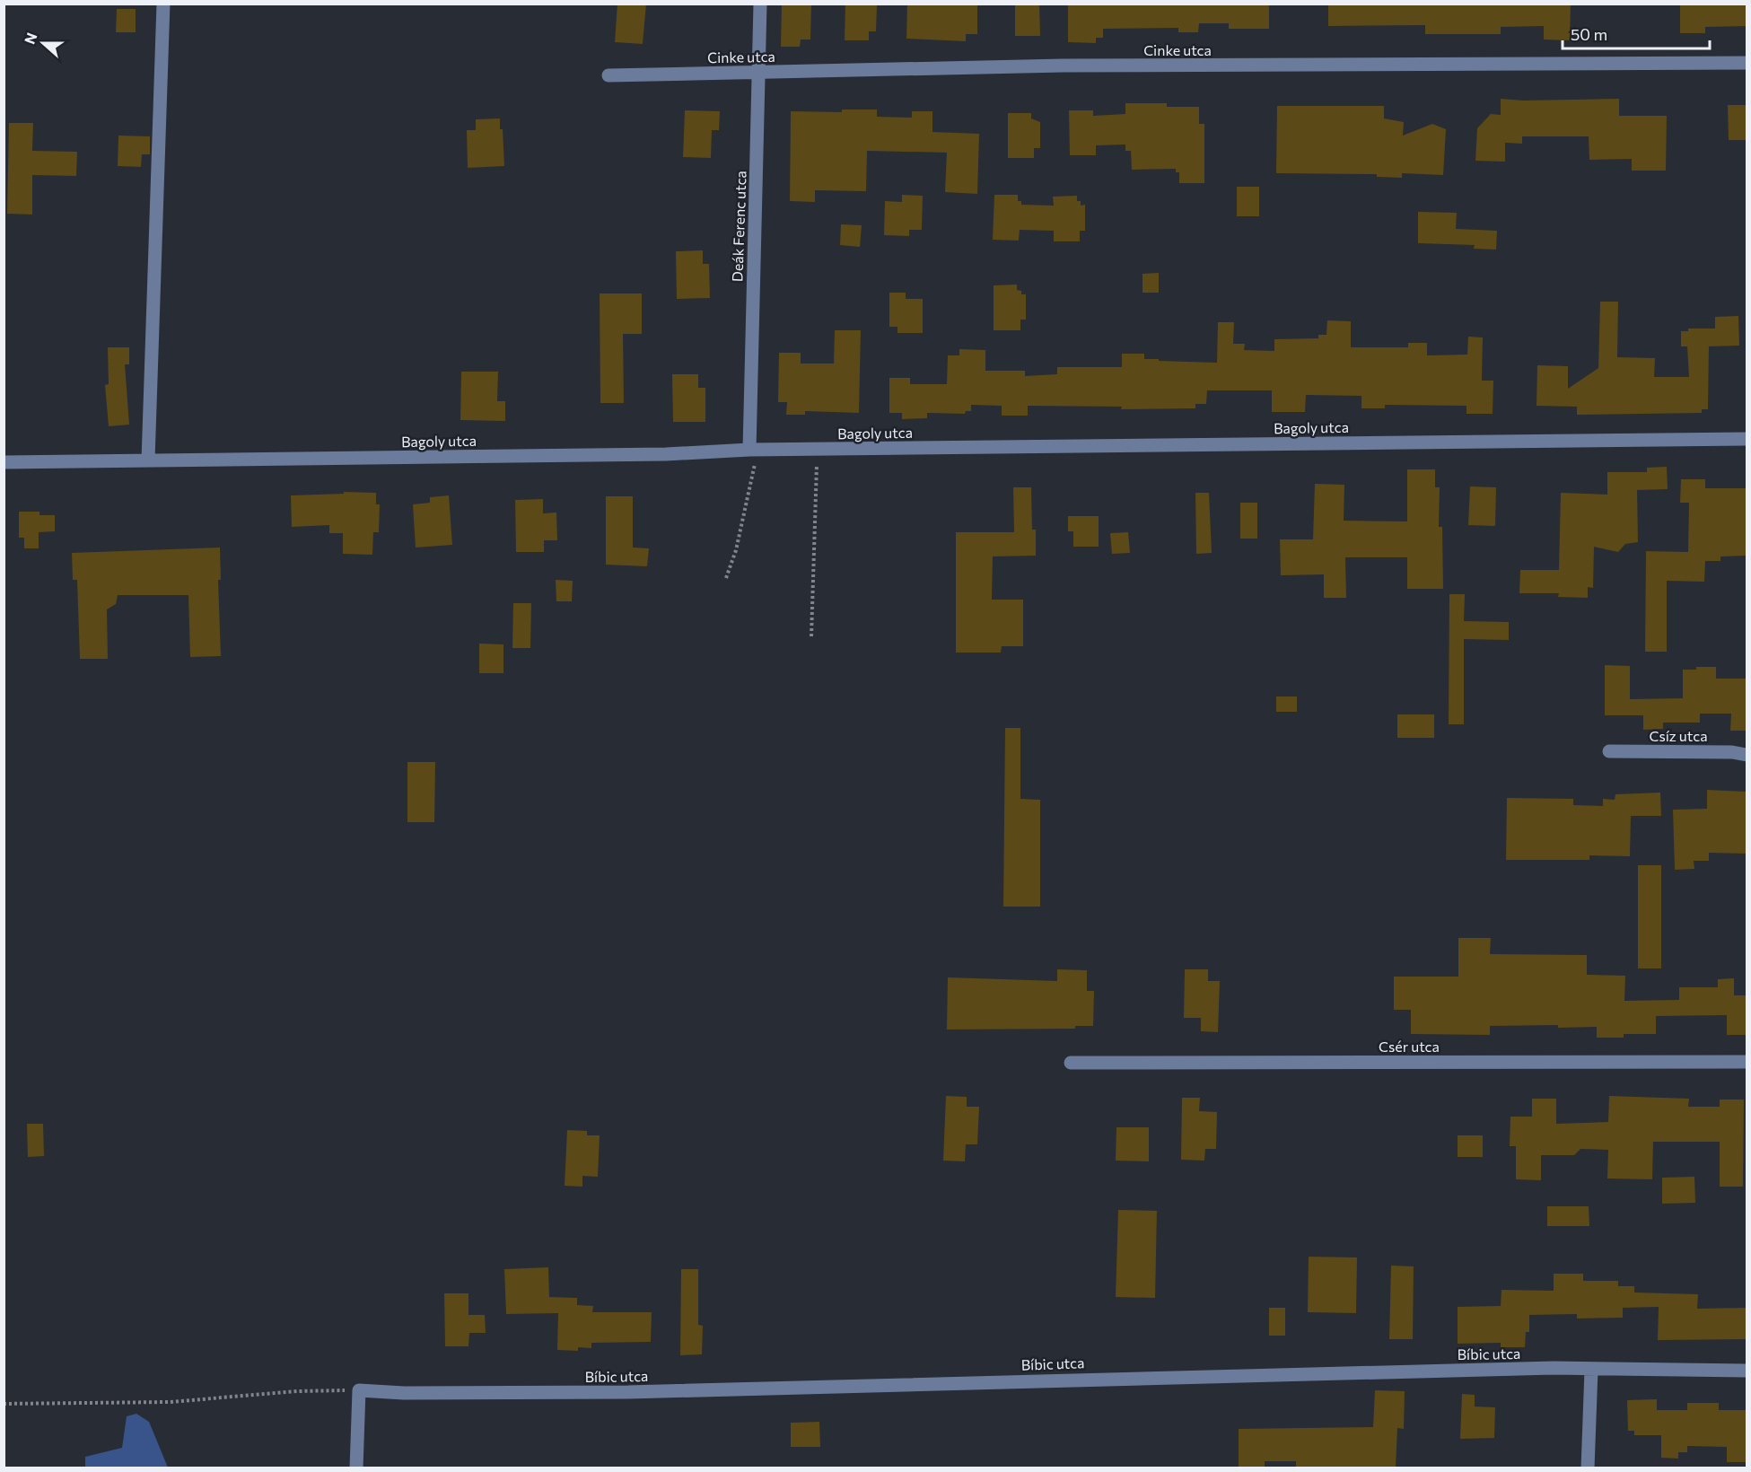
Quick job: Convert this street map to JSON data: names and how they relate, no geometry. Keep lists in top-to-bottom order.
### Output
{
  "streets": {
    "street": [
      "Cinke utca",
      "Deák Ferenc utca",
      "Bagoly utca",
      "Csíz utca",
      "Csér utca",
      "Bíbic utca"
    ]
  },
  "crossings": [
    ["Cinke utca", "Deák Ferenc utca"],
    ["Deák Ferenc utca", "Bagoly utca"]
  ],
  "scale_bar": "50 m",
  "north": "left"
}
